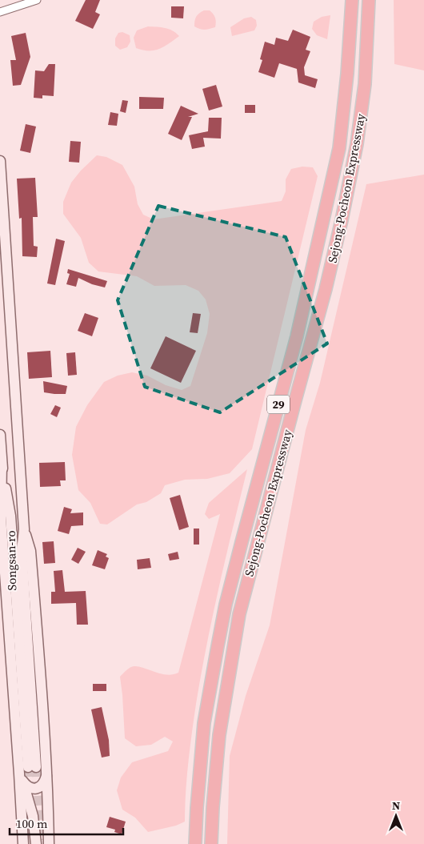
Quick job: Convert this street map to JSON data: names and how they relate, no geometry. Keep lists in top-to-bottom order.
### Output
{
  "streets": {
    "highway": ["Sejong-Pocheon Expressway", "29"],
    "street": ["Songsan-ro"]
  },
  "scale_bar": "100 m",
  "north": "top"
}
